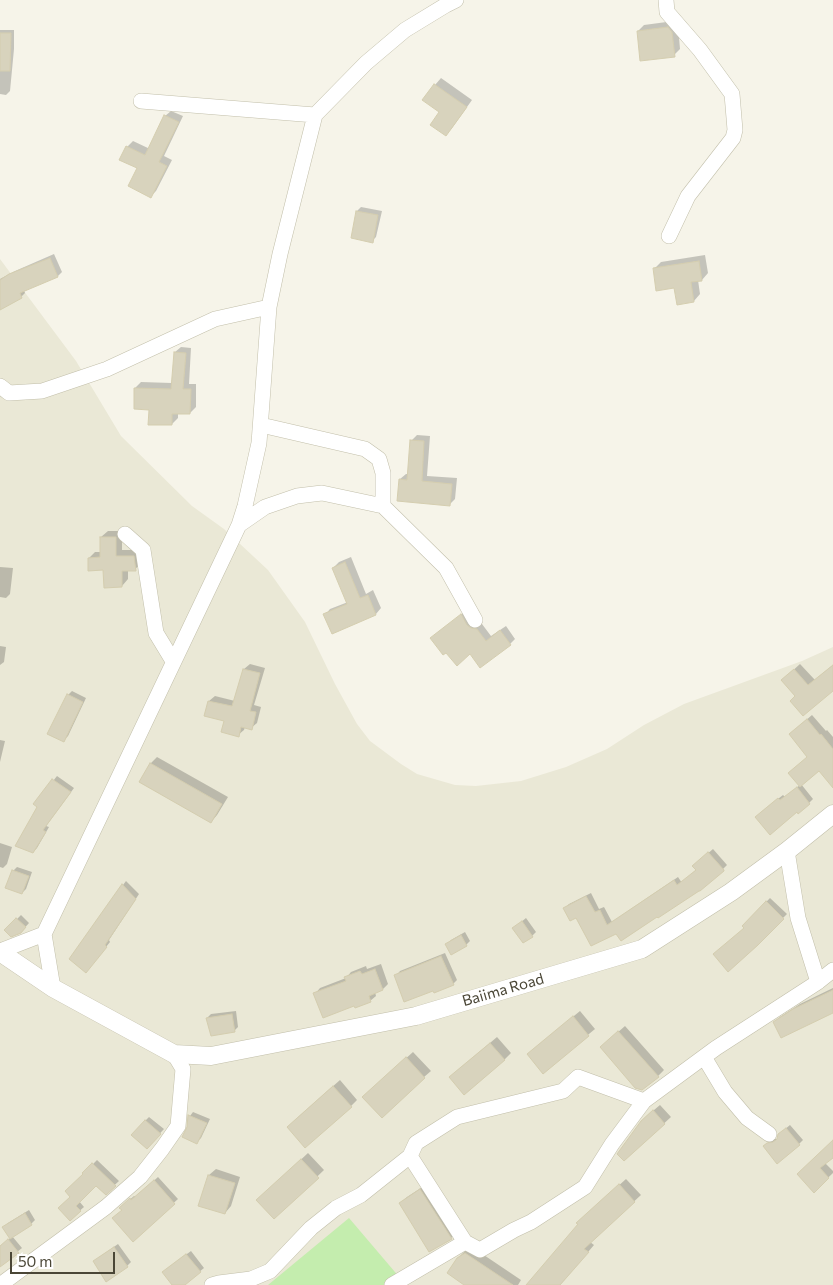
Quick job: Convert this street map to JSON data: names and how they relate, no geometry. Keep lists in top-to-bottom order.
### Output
{
  "streets": {
    "street": ["Baiima Road"]
  },
  "scale_bar": "50 m"
}
